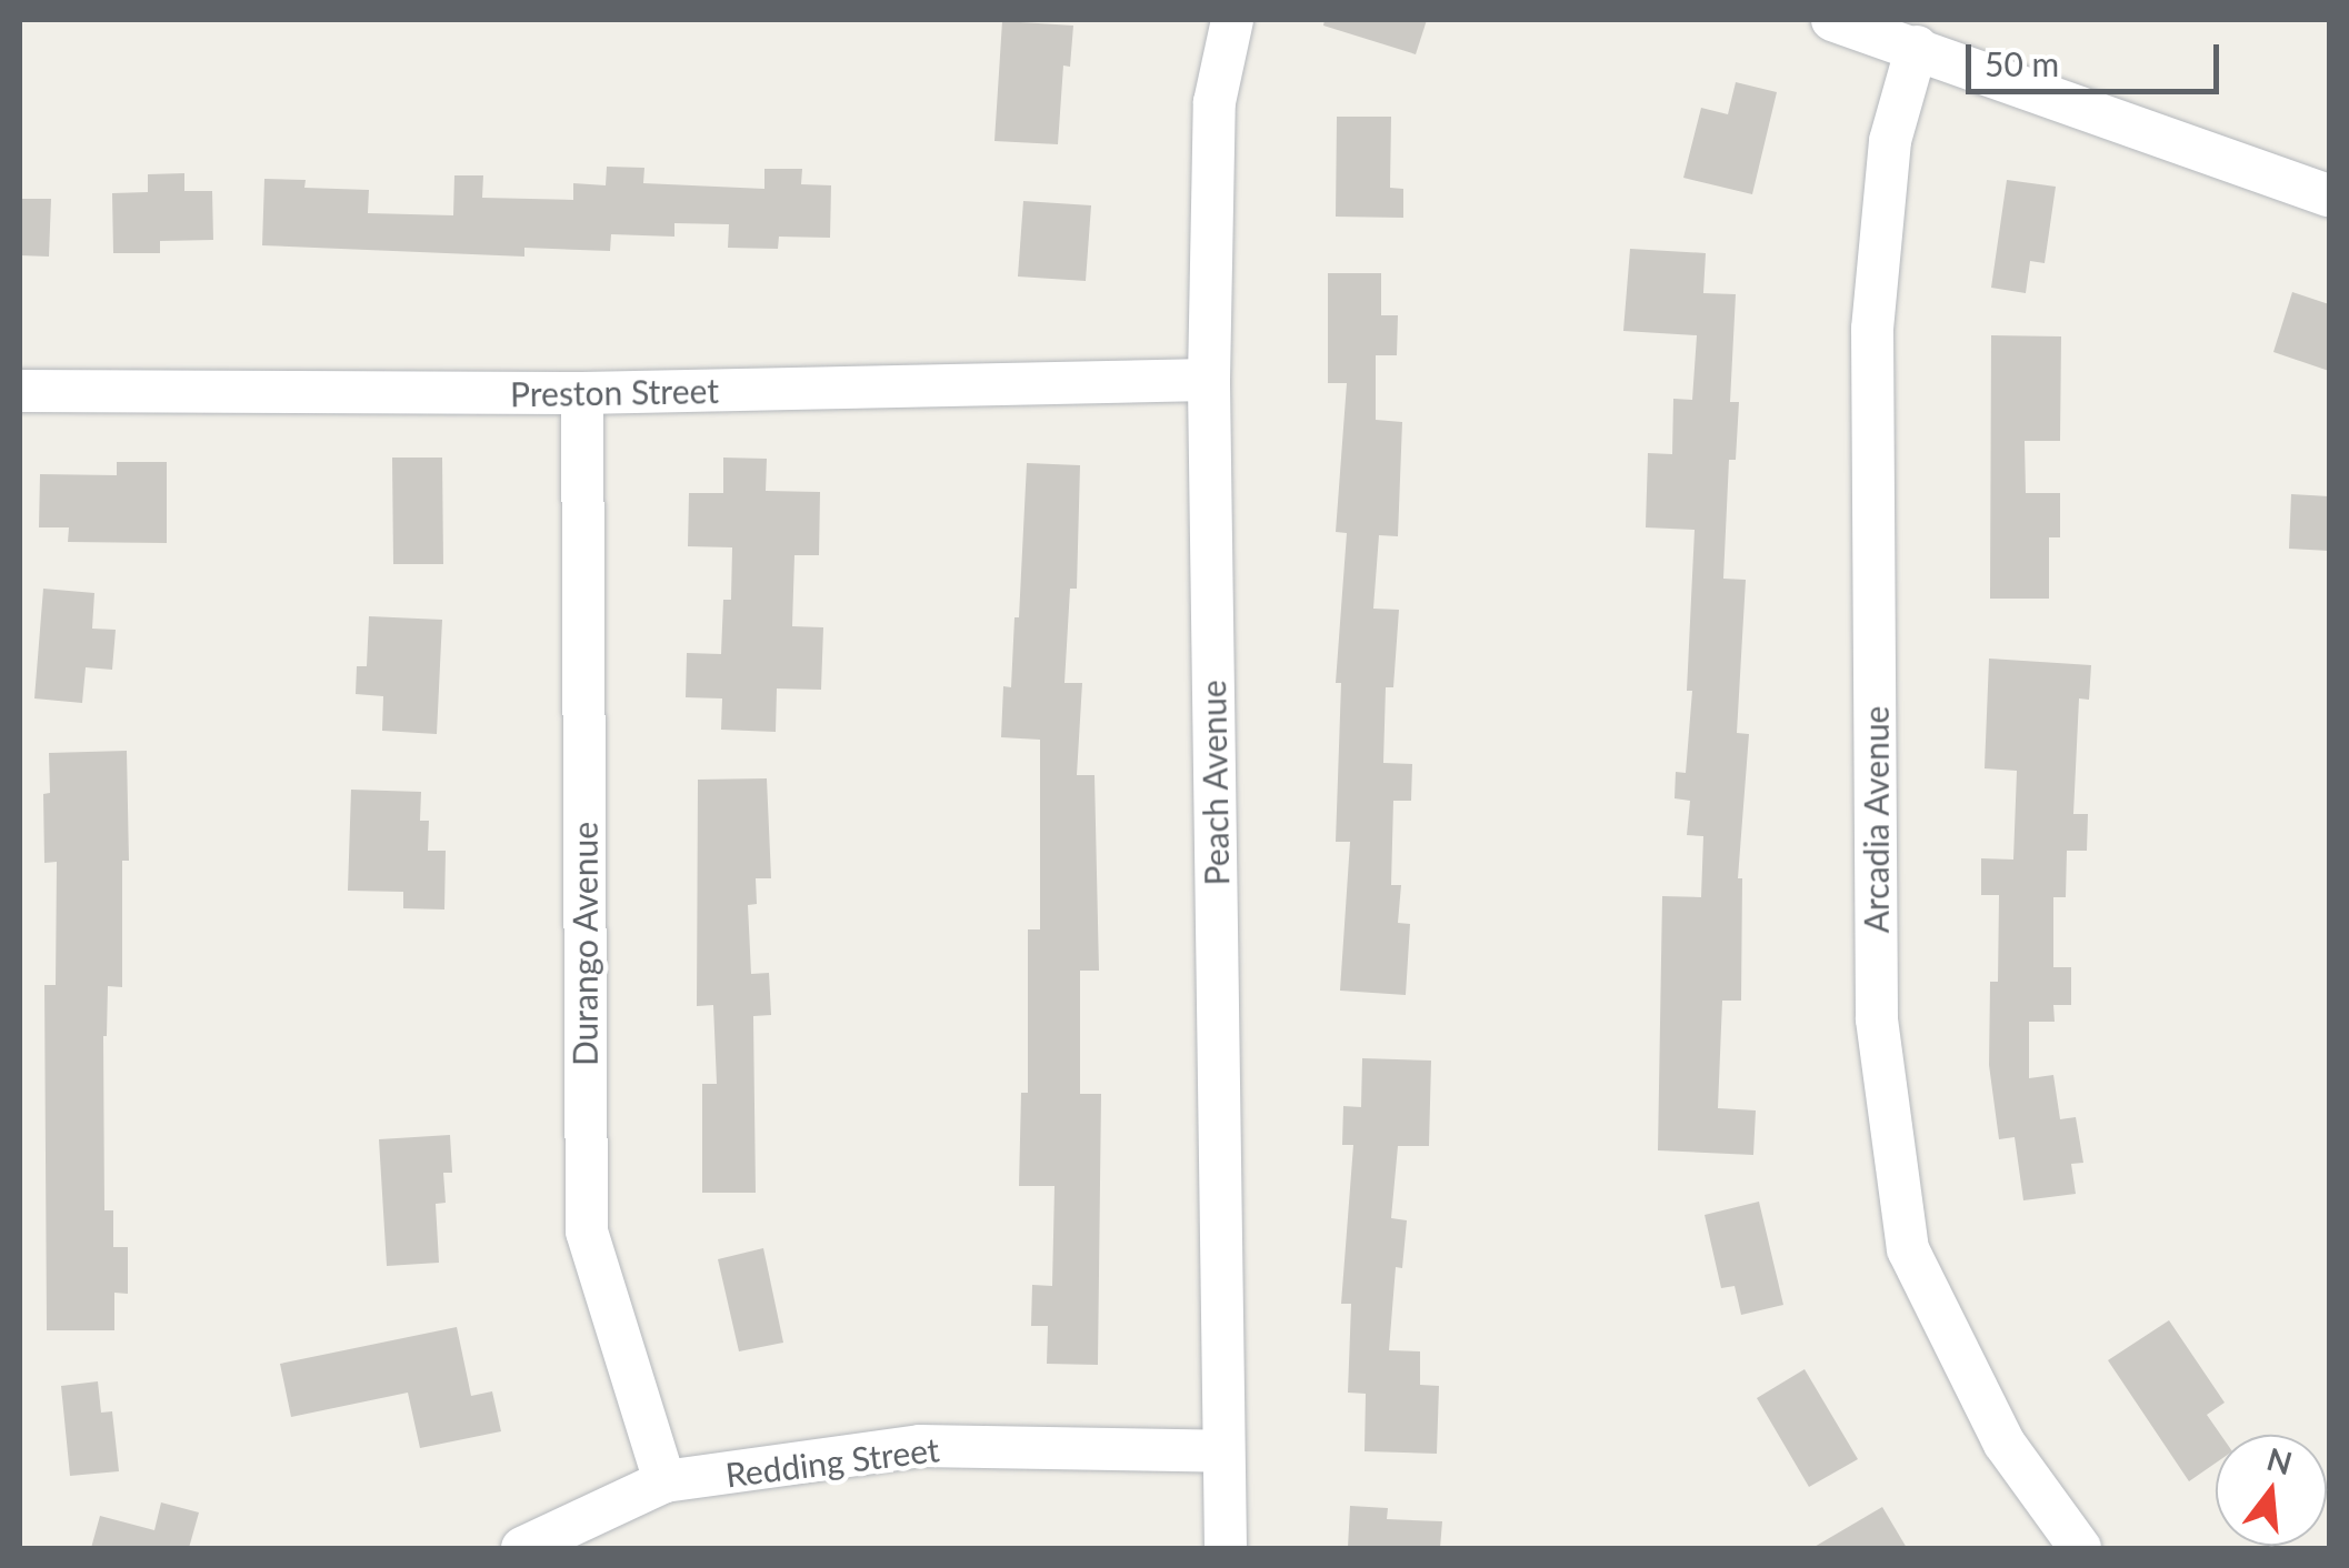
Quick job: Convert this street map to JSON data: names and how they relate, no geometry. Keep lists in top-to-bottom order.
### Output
{
  "streets": {
    "street": [
      "Preston Street",
      "Peach Avenue",
      "Arcadia Avenue",
      "Durango Avenue",
      "Redding Street"
    ]
  },
  "crossings": [
    ["Preston Street", "Peach Avenue"],
    ["Preston Street", "Durango Avenue"],
    ["Peach Avenue", "Redding Street"],
    ["Durango Avenue", "Redding Street"]
  ],
  "scale_bar": "50 m",
  "north": "top"
}
